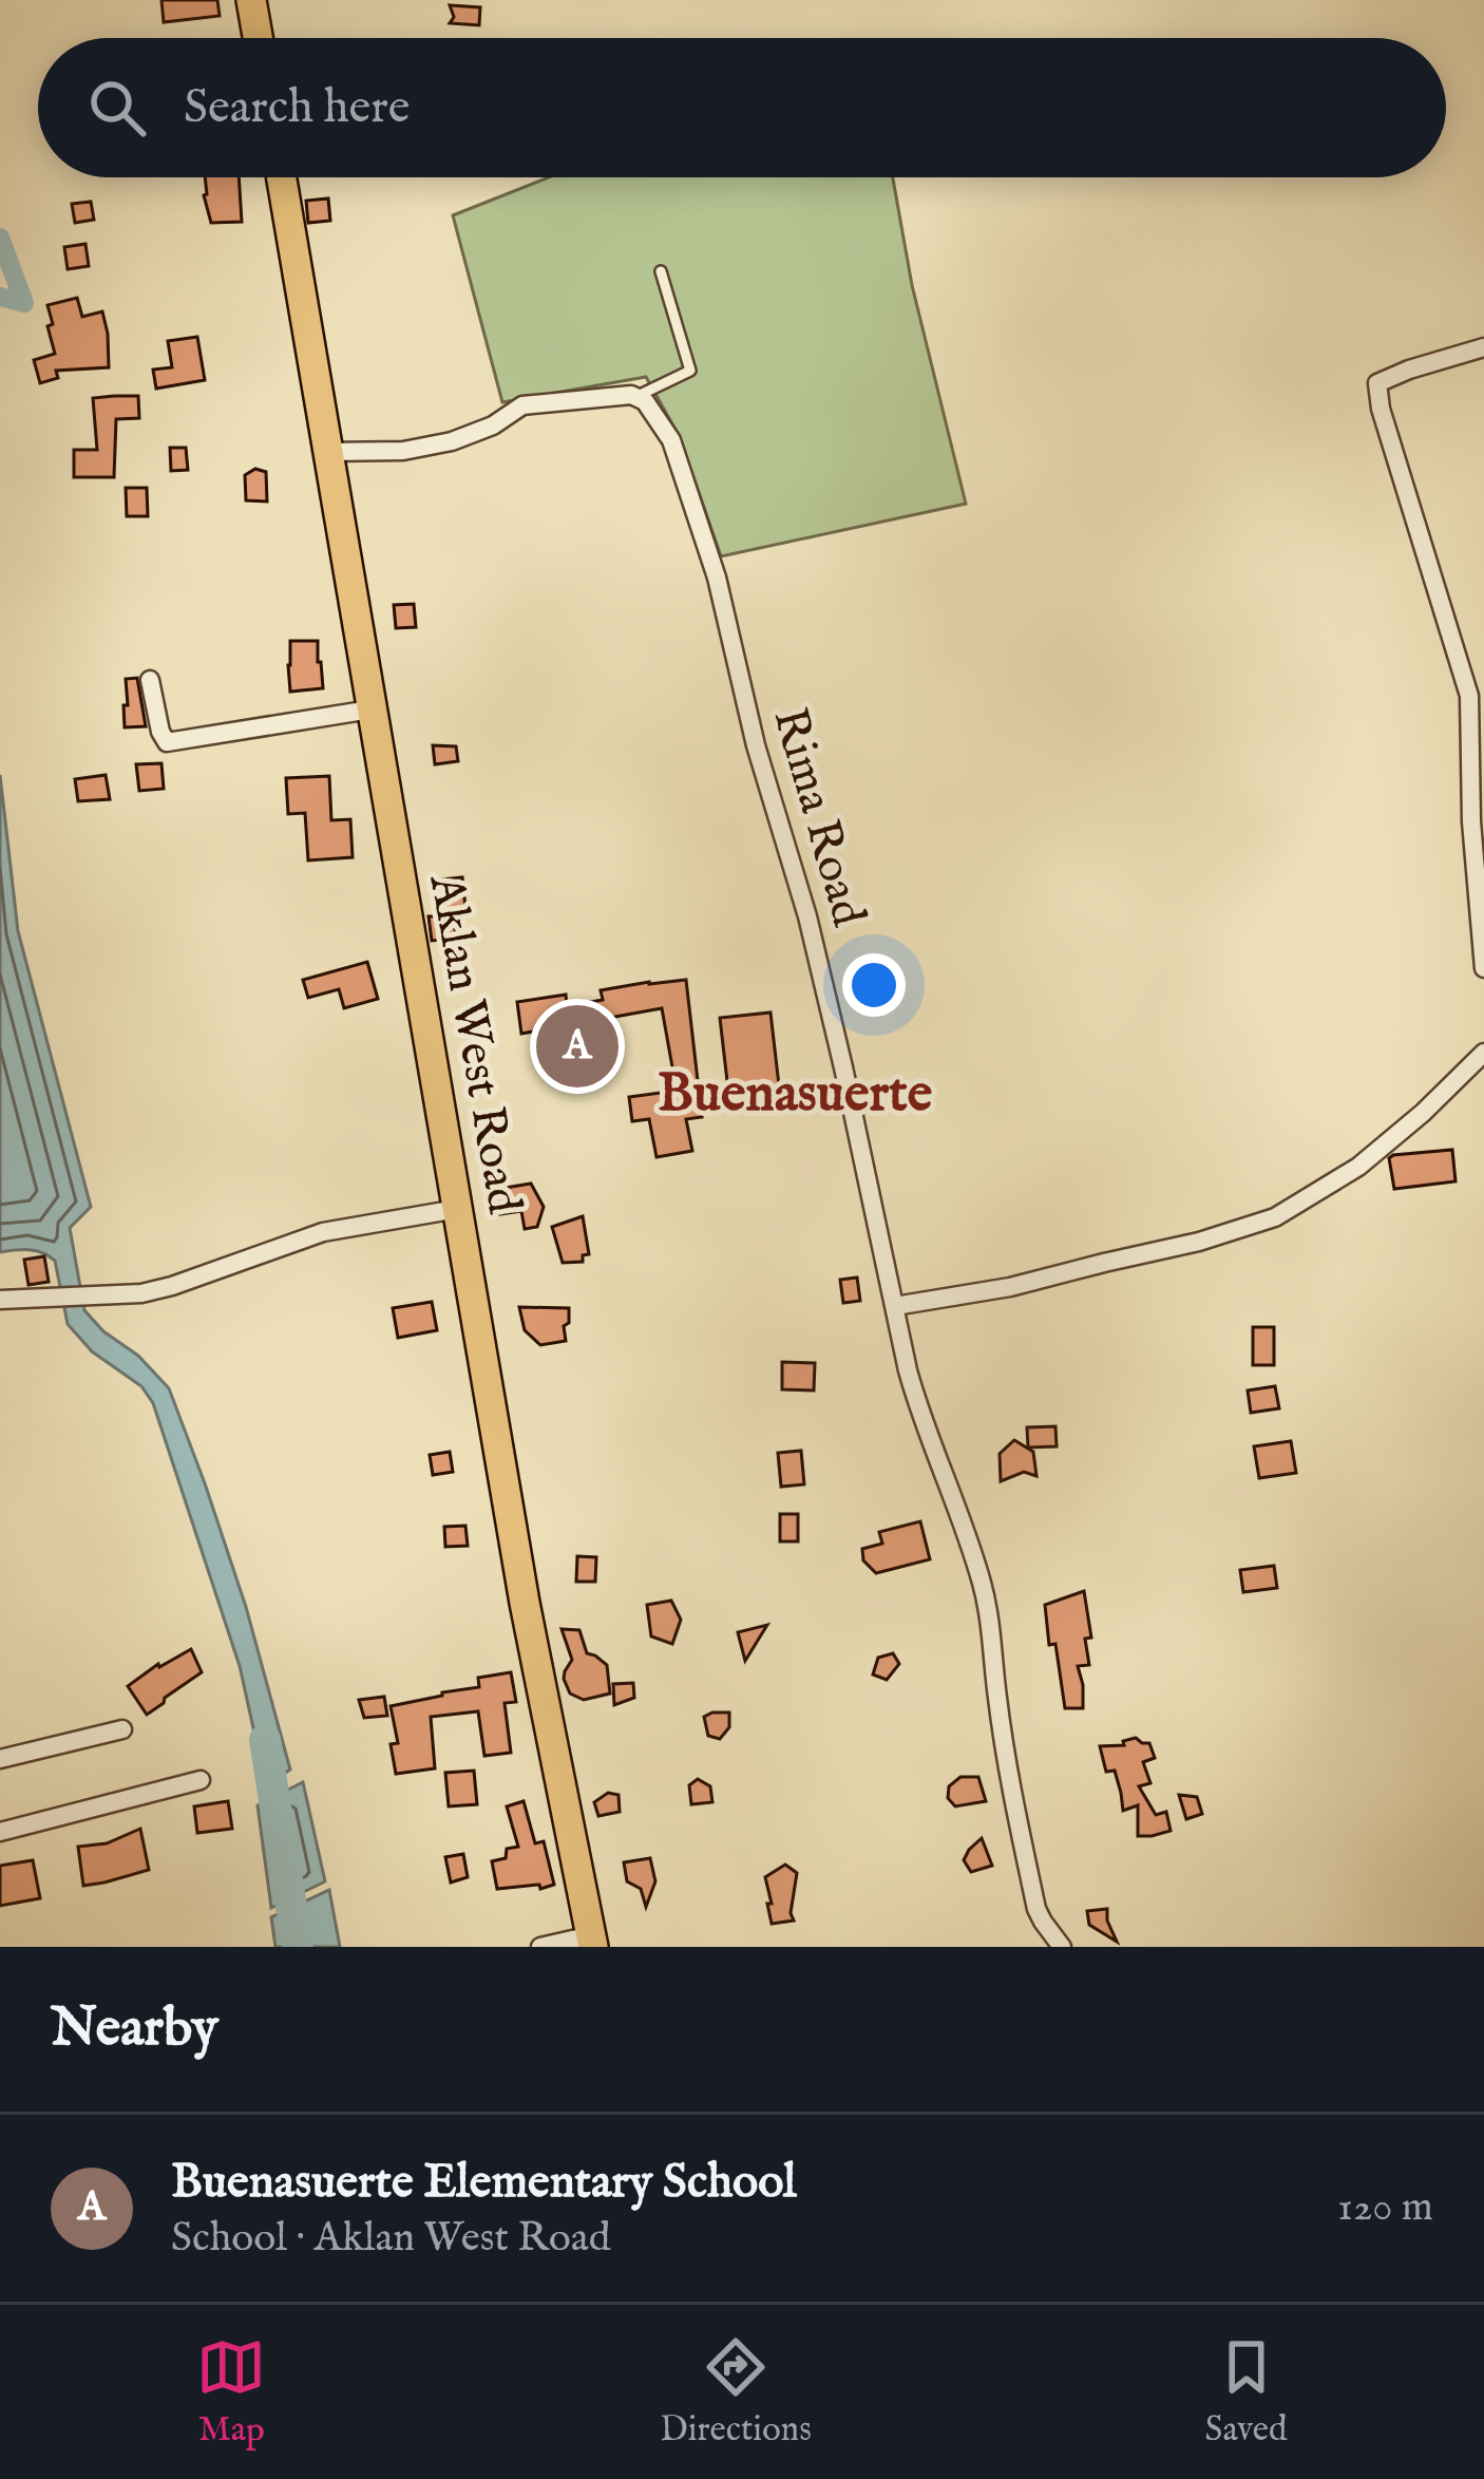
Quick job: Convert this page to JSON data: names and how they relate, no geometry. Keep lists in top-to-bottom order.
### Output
{
  "streets": {
    "main road": ["Aklan West Road"],
    "street": ["Rima Road"]
  },
  "districts": ["Buenasuerte"],
  "page": {
    "search": "Search here",
    "pins": "A",
    "heading": "Nearby",
    "list": [
      {
        "mark": "A",
        "name": "Buenasuerte Elementary School",
        "note": "School · Aklan West Road",
        "value": "120 m"
      }
    ],
    "nav": ["Map", "Directions", "Saved"]
  }
}
